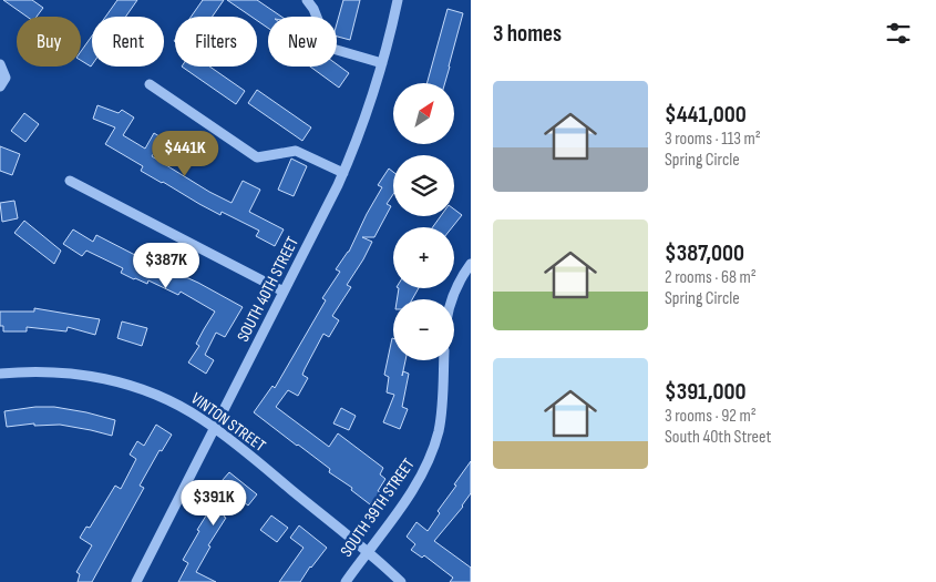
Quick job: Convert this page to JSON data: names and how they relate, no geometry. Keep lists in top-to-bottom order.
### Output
{
  "streets": {
    "street": ["SOUTH 40TH STREET", "VINTON STREET", "SOUTH 39TH STREET"]
  },
  "crossings": [
    ["SOUTH 40TH STREET", "VINTON STREET"],
    ["VINTON STREET", "SOUTH 39TH STREET"]
  ],
  "north": "top right",
  "page": {
    "heading": "3 homes",
    "chip": [
      "Buy",
      "Rent",
      "Filters",
      "New"
    ],
    "list": [
      {
        "name": "$441,000",
        "note": "3 rooms · 113 m² · Spring Circle"
      },
      {
        "name": "$387,000",
        "note": "2 rooms · 68 m² · Spring Circle"
      },
      {
        "name": "$391,000",
        "note": "3 rooms · 92 m² · South 40th Street"
      }
    ],
    "map_buttons": ["+", "−"],
    "price": ["$441K", "$387K", "$391K"]
  }
}
